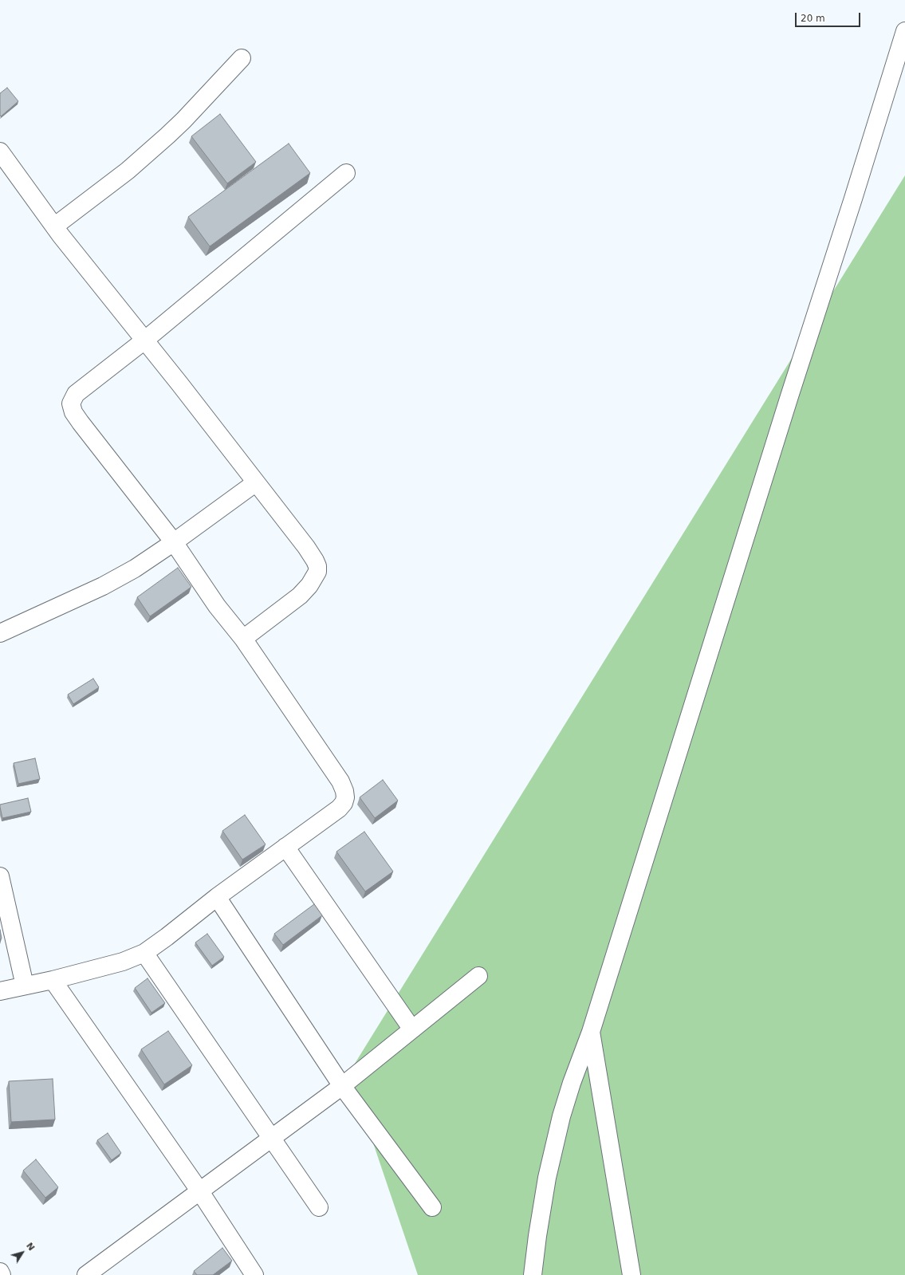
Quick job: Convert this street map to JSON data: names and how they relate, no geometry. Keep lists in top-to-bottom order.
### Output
{
  "scale_bar": "20 m",
  "north": "top right"
}
